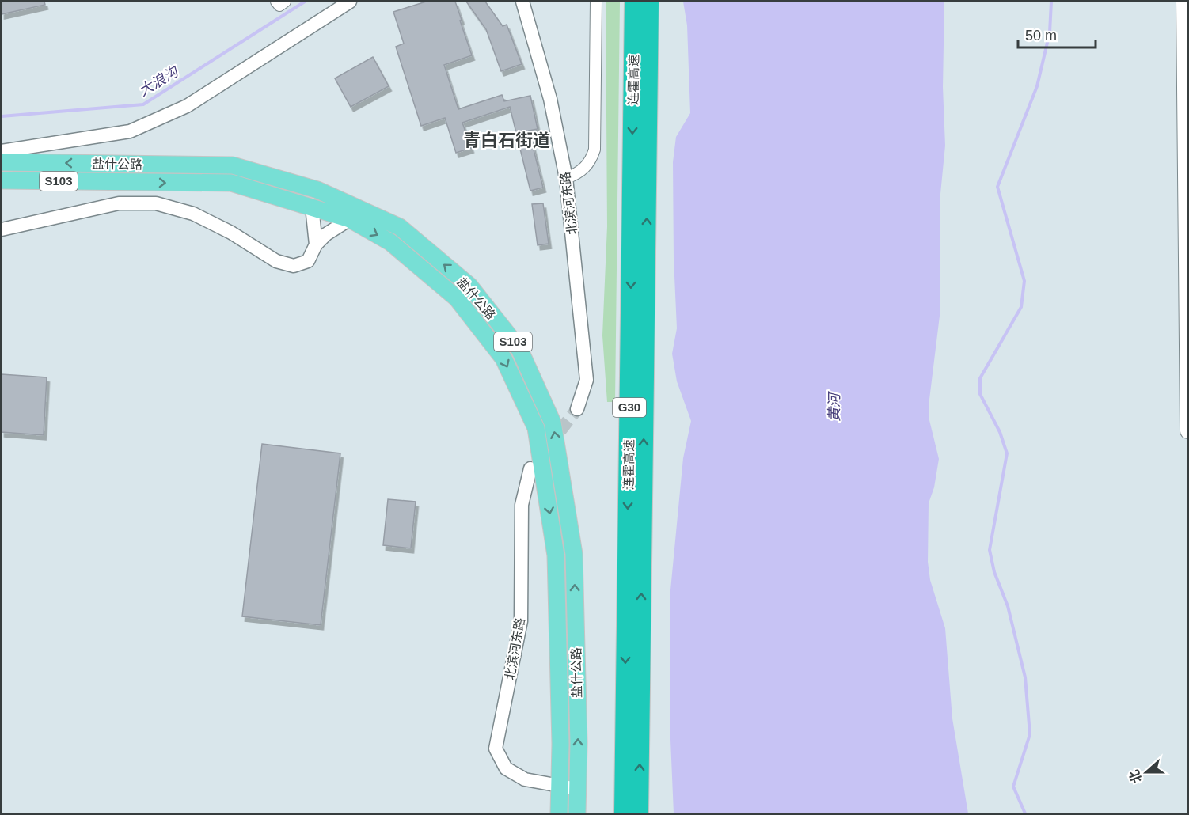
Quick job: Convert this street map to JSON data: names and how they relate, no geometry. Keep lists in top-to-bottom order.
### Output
{
  "streets": {
    "highway": ["连霍高速", "G30"],
    "main road": ["盐什公路", "S103"],
    "street": ["北滨河东路"]
  },
  "crossings": [
    ["盐什公路", "S103"],
    ["盐什公路", "北滨河东路"],
    ["S103", "北滨河东路"]
  ],
  "districts": ["青白石街道"],
  "water": ["大浪沟", "黄河"],
  "scale_bar": "50 m",
  "north": "left"
}
